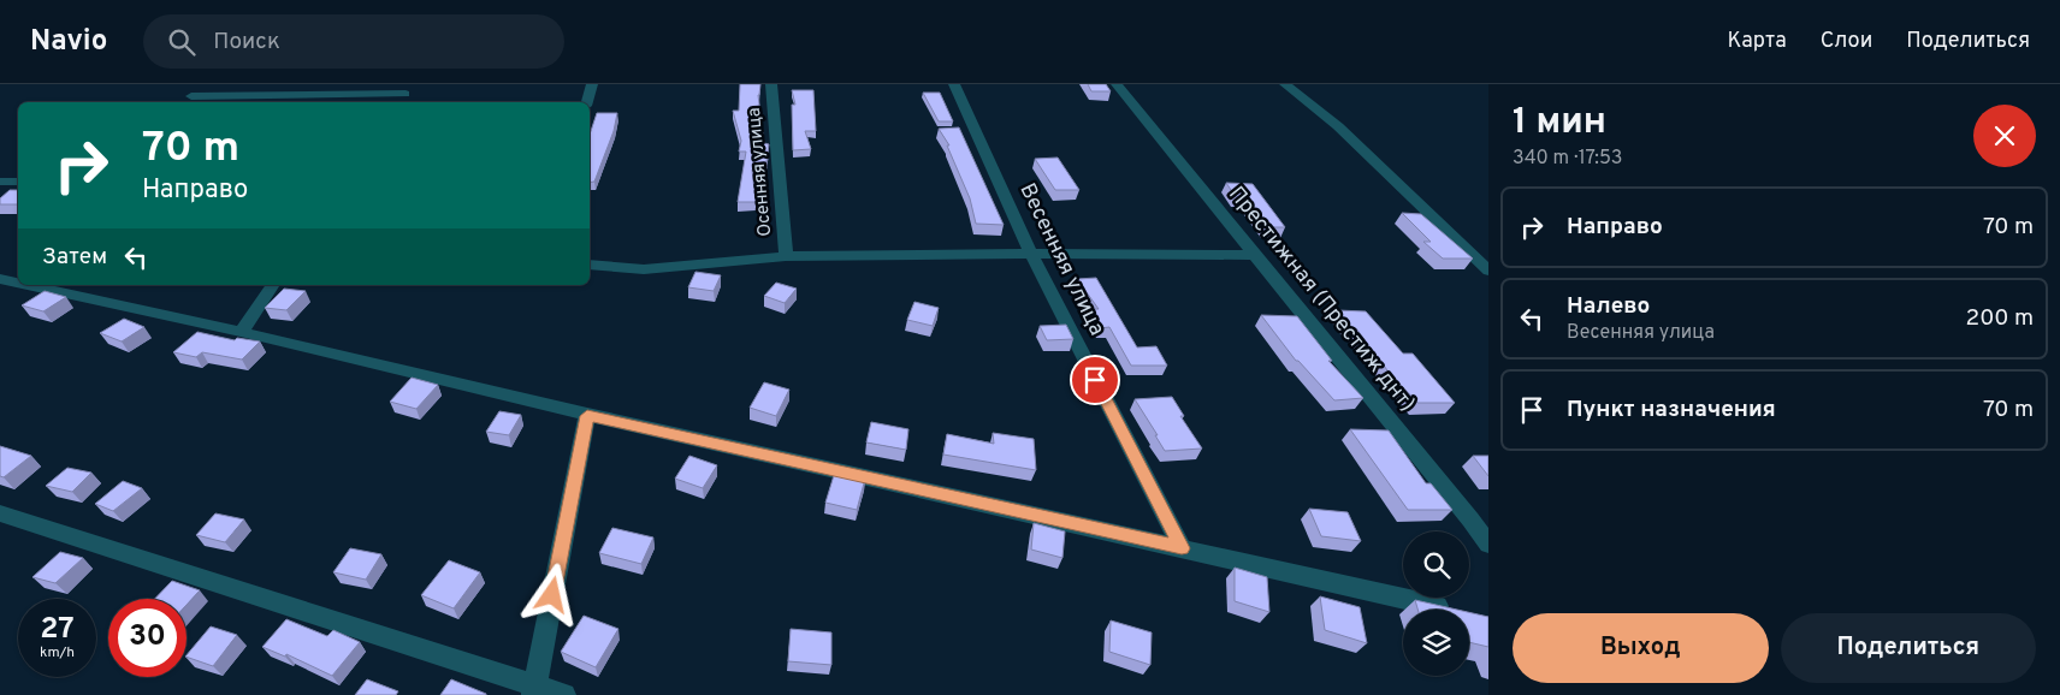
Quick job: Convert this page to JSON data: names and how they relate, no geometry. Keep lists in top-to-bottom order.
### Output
{
  "streets": {
    "street": ["Осенняя улица", "Весенняя улица", "Престижная (Престиж днт)"]
  },
  "page": {
    "header": "Navio",
    "search": "Поиск",
    "nav": ["Карта", "Слои", "Поделиться"],
    "heading": ["1 мин", "340 m · 17:53"],
    "turn": ["70 m", "Направо"],
    "list": [
      {
        "name": "Направо",
        "value": "70 m"
      },
      {
        "name": "Налево",
        "note": "Весенняя улица",
        "value": "200 m"
      },
      {
        "name": "Пункт назначения",
        "value": "70 m"
      }
    ],
    "then": "Затем",
    "speed": "27 km/h",
    "limit": "30",
    "buttons": ["Выход", "Поделиться"]
  }
}
